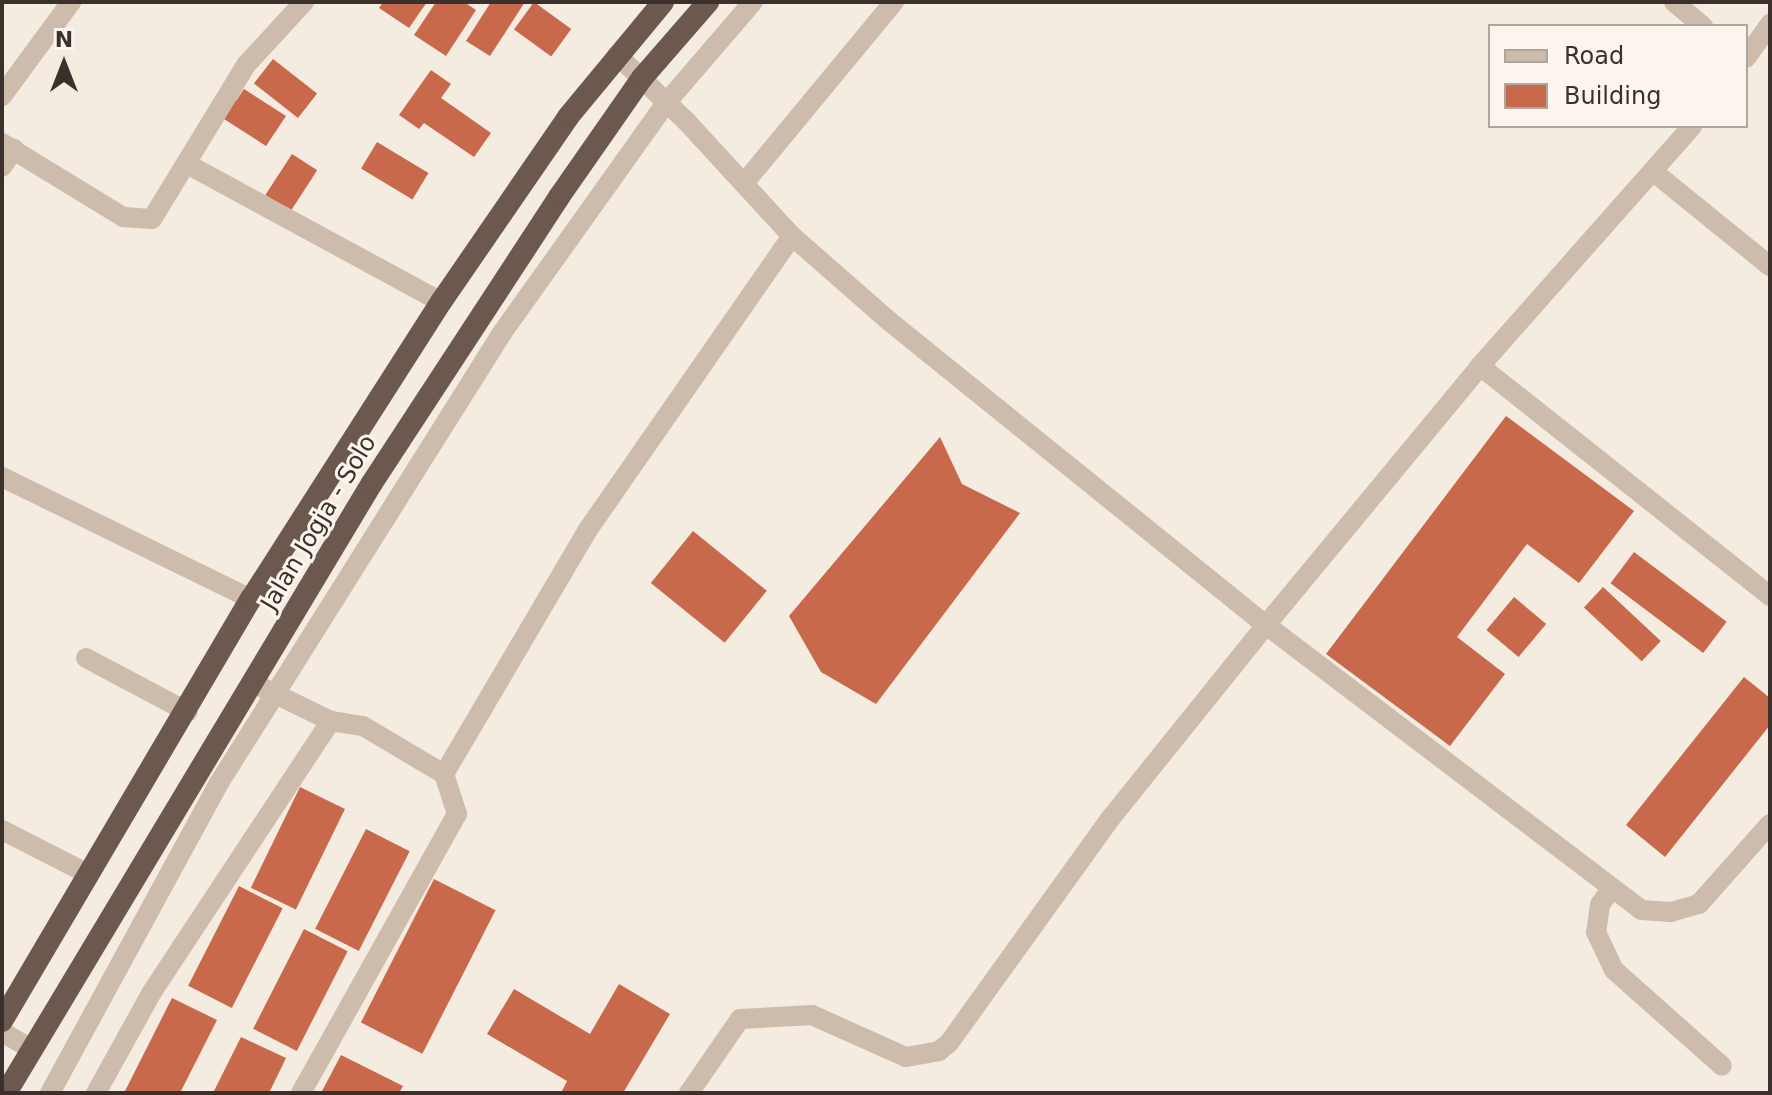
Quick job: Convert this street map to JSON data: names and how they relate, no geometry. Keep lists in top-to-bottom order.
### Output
{
  "streets": {
    "highway": ["Jalan Jogja - Solo"]
  },
  "legend": ["Road", "Building"],
  "north": "top"
}
